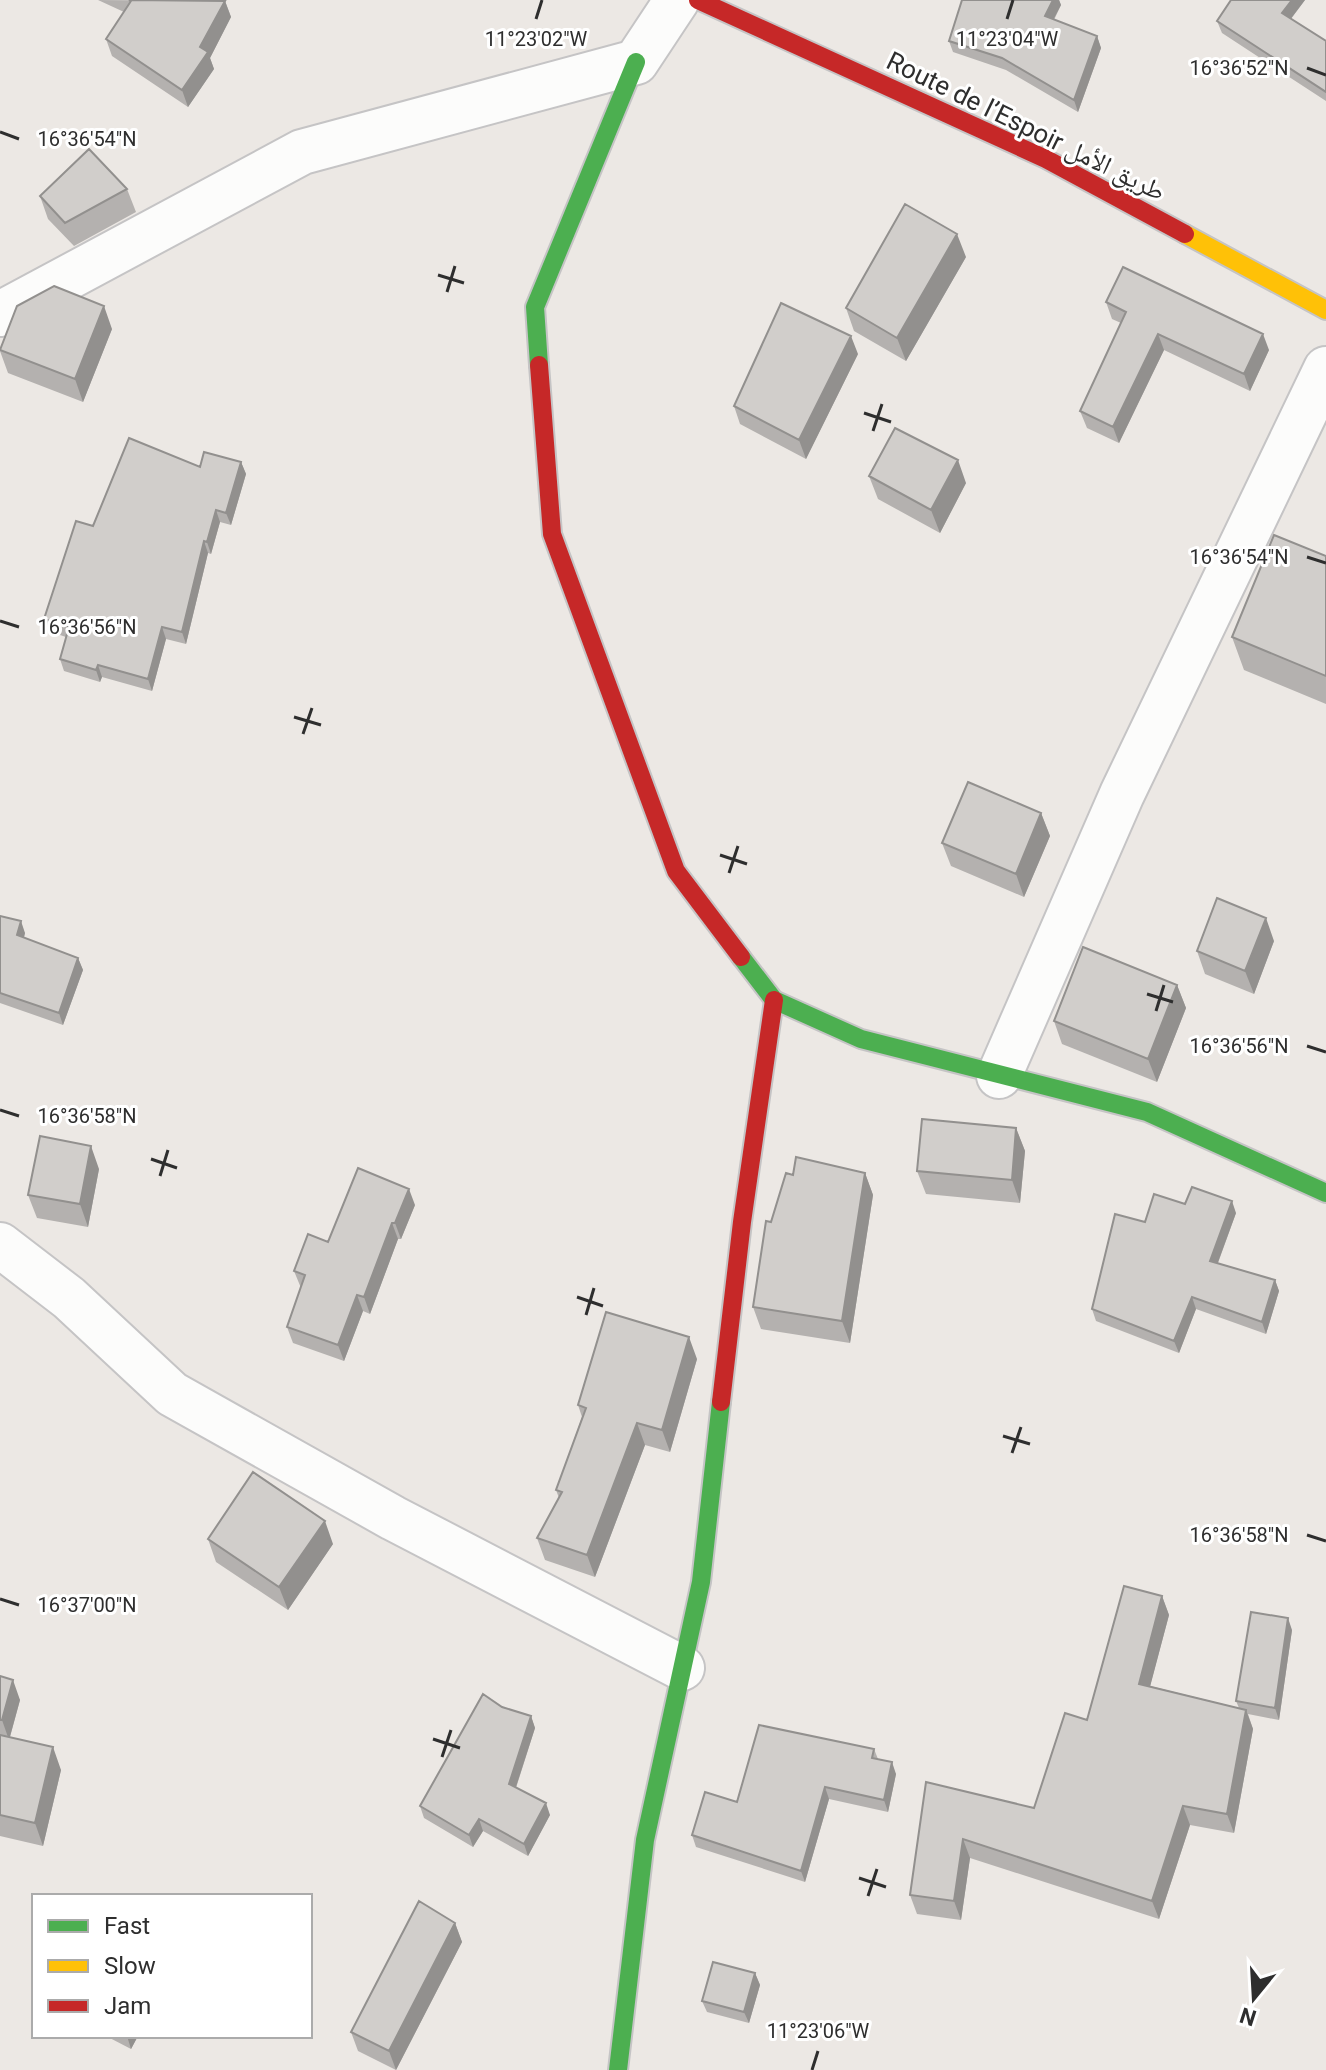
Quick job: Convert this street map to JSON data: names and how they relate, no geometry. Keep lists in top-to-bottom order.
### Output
{
  "streets": {
    "main road": ["Route de l’Espoir طريق الأمل"]
  },
  "legend": ["Fast", "Slow", "Jam"],
  "north": "bottom",
  "coordinates": [
    "11°23'02\"W",
    "11°23'04\"W",
    "16°36'52\"N",
    "16°36'54\"N",
    "16°36'56\"N",
    "16°36'58\"N",
    "16°37'00\"N",
    "11°23'06\"W"
  ]
}
